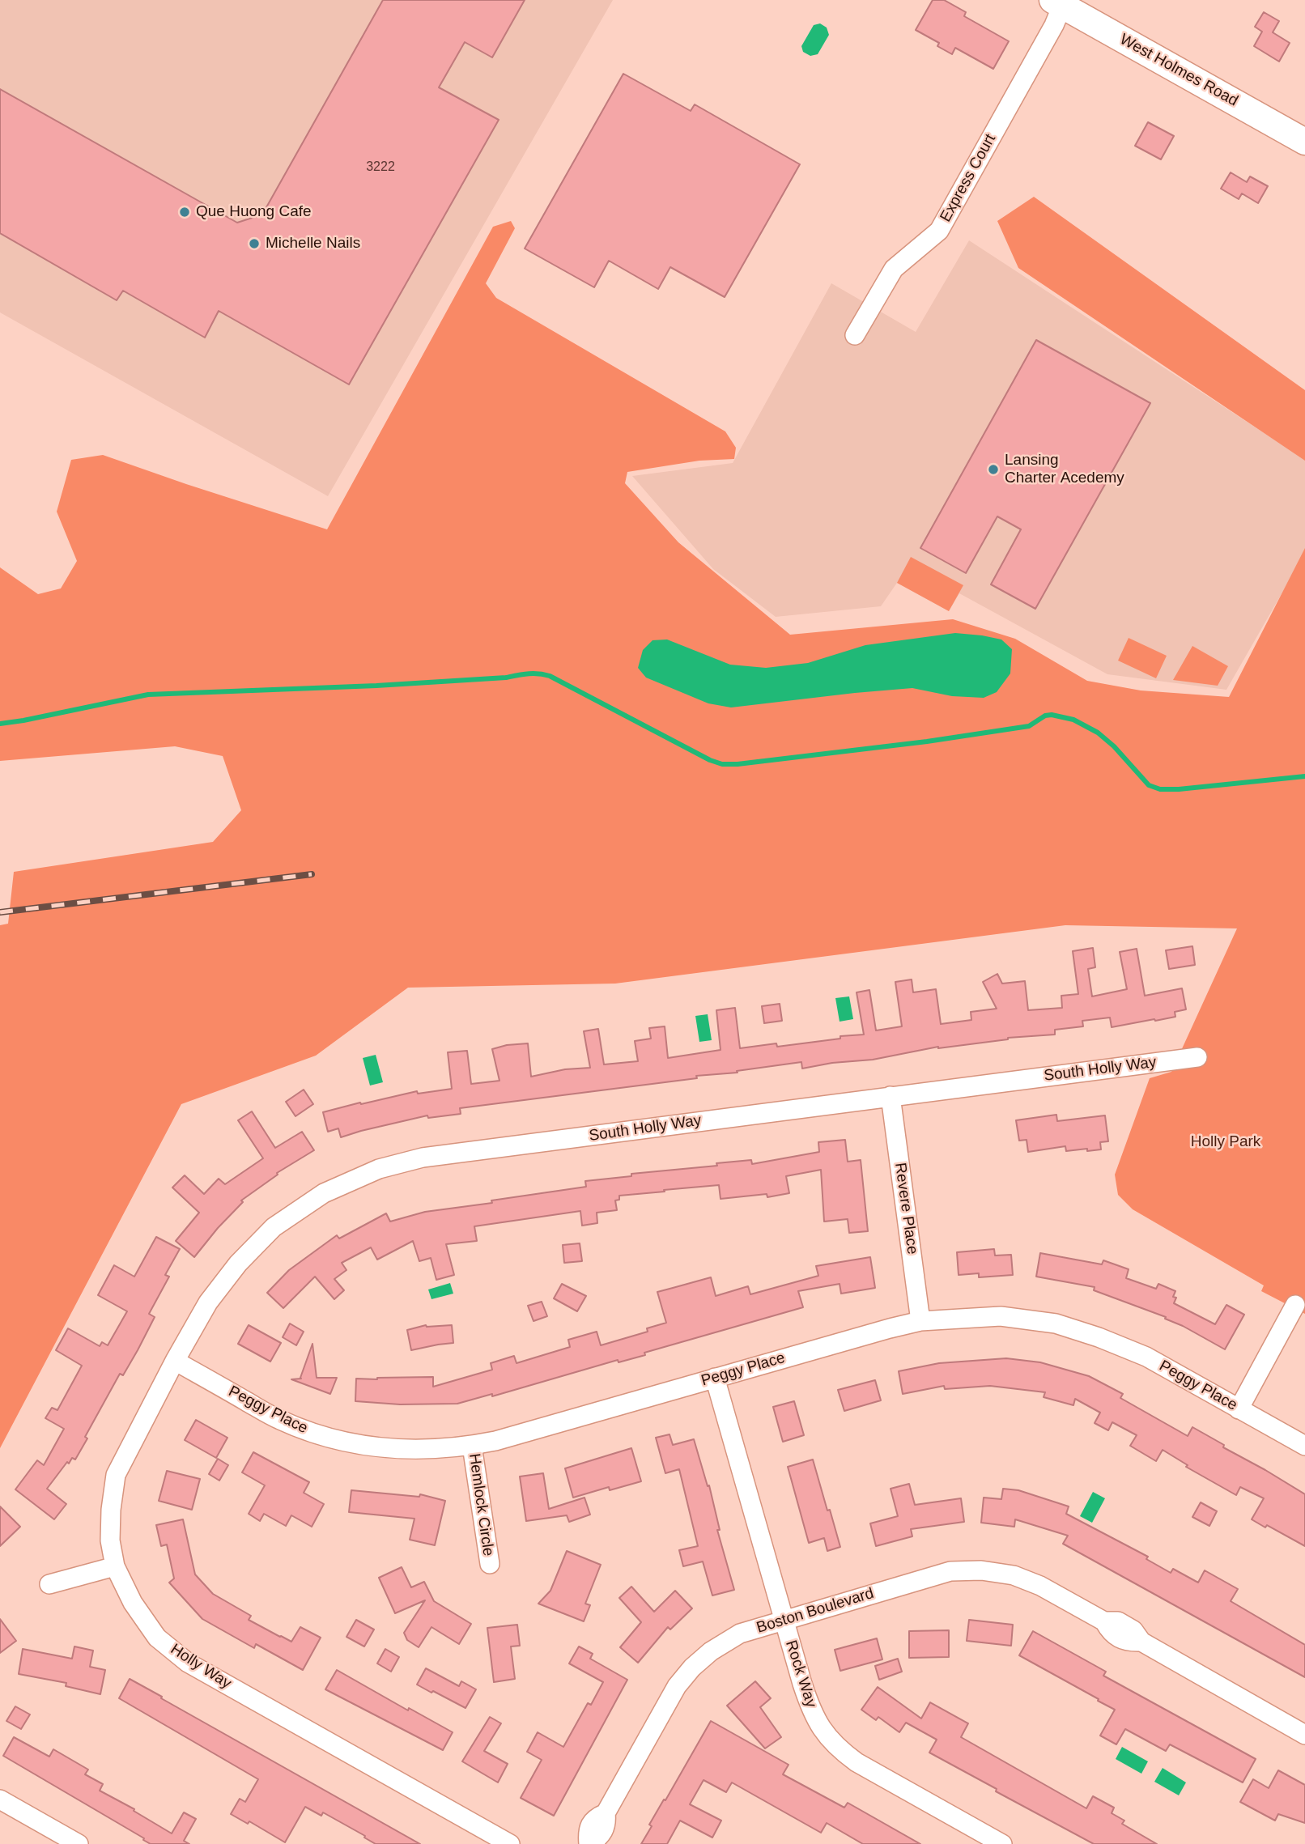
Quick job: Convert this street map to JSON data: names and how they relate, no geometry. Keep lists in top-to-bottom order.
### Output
{
  "streets": {
    "street": [
      "West Holmes Road",
      "Express Court",
      "South Holly Way",
      "Revere Place",
      "Peggy Place",
      "Hemlock Circle",
      "Boston Boulevard",
      "Holly Way",
      "Rock Way"
    ]
  },
  "crossings": [
    ["West Holmes Road", "Express Court"],
    ["South Holly Way", "Revere Place"],
    ["South Holly Way", "Peggy Place"],
    ["South Holly Way", "Holly Way"],
    ["Revere Place", "Peggy Place"],
    ["Peggy Place", "Hemlock Circle"],
    ["Peggy Place", "Holly Way"],
    ["Peggy Place", "Rock Way"],
    ["Boston Boulevard", "Rock Way"]
  ],
  "parks": ["Holly Park"],
  "places": ["Que Huong Cafe", "Michelle Nails", "Lansing Charter Acedemy"],
  "house_numbers": ["3222"]
}
